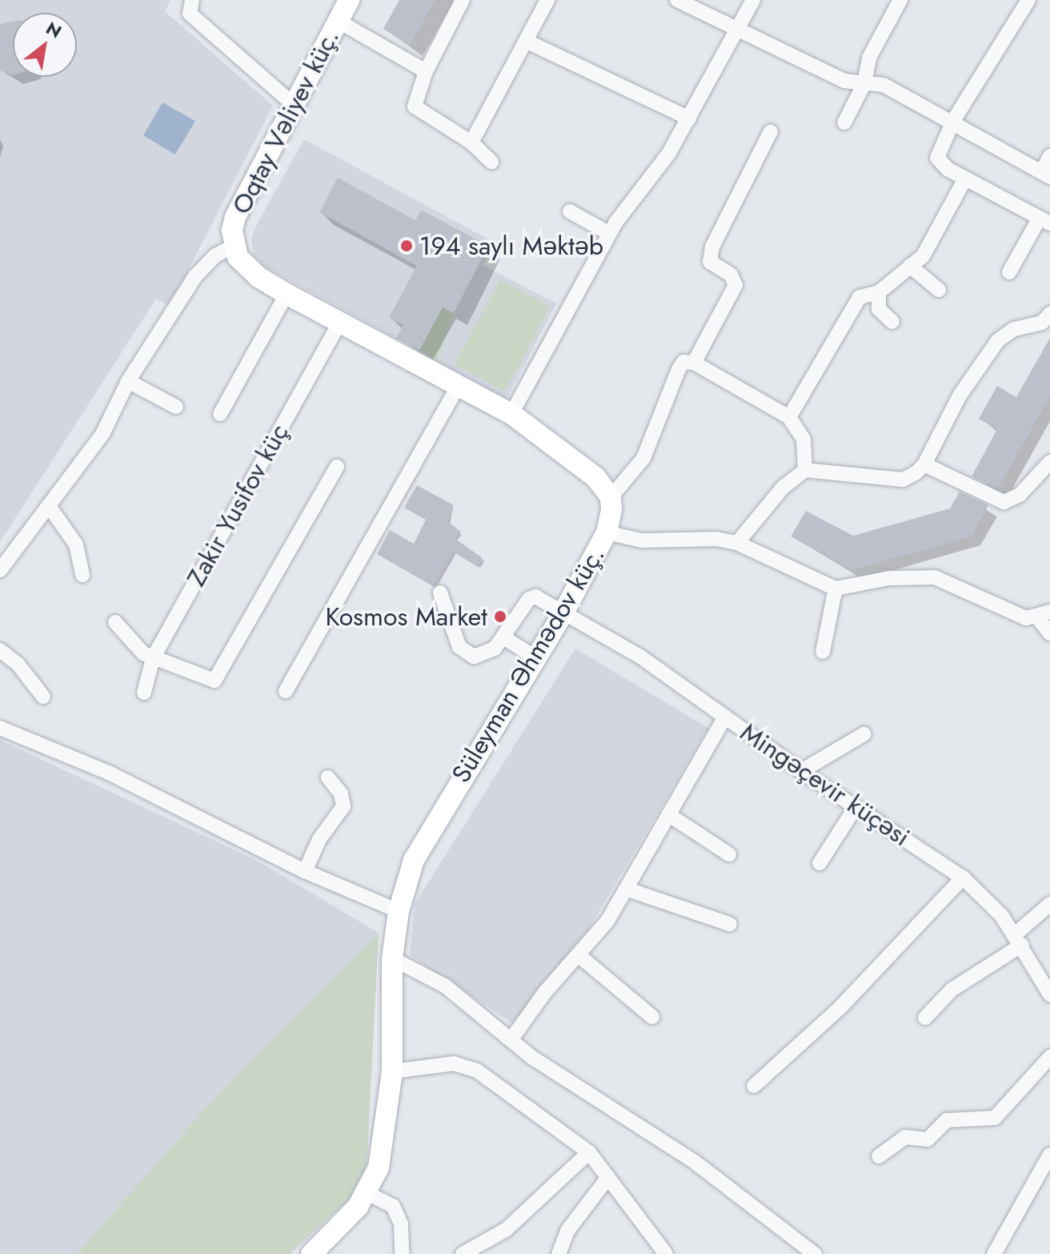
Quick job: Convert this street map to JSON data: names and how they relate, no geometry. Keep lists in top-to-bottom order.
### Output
{
  "streets": {
    "street": [
      "Oqtay Vəliyev küç.",
      "Zakir Yusifov küç",
      "Süleyman Əhmədov küç.",
      "Mingəçevir küçəsi"
    ]
  },
  "crossings": [
    ["Süleyman Əhmədov küç.", "Mingəçevir küçəsi"]
  ],
  "places": ["194 saylı Məktəb", "Kosmos Market"],
  "north": "top right"
}
